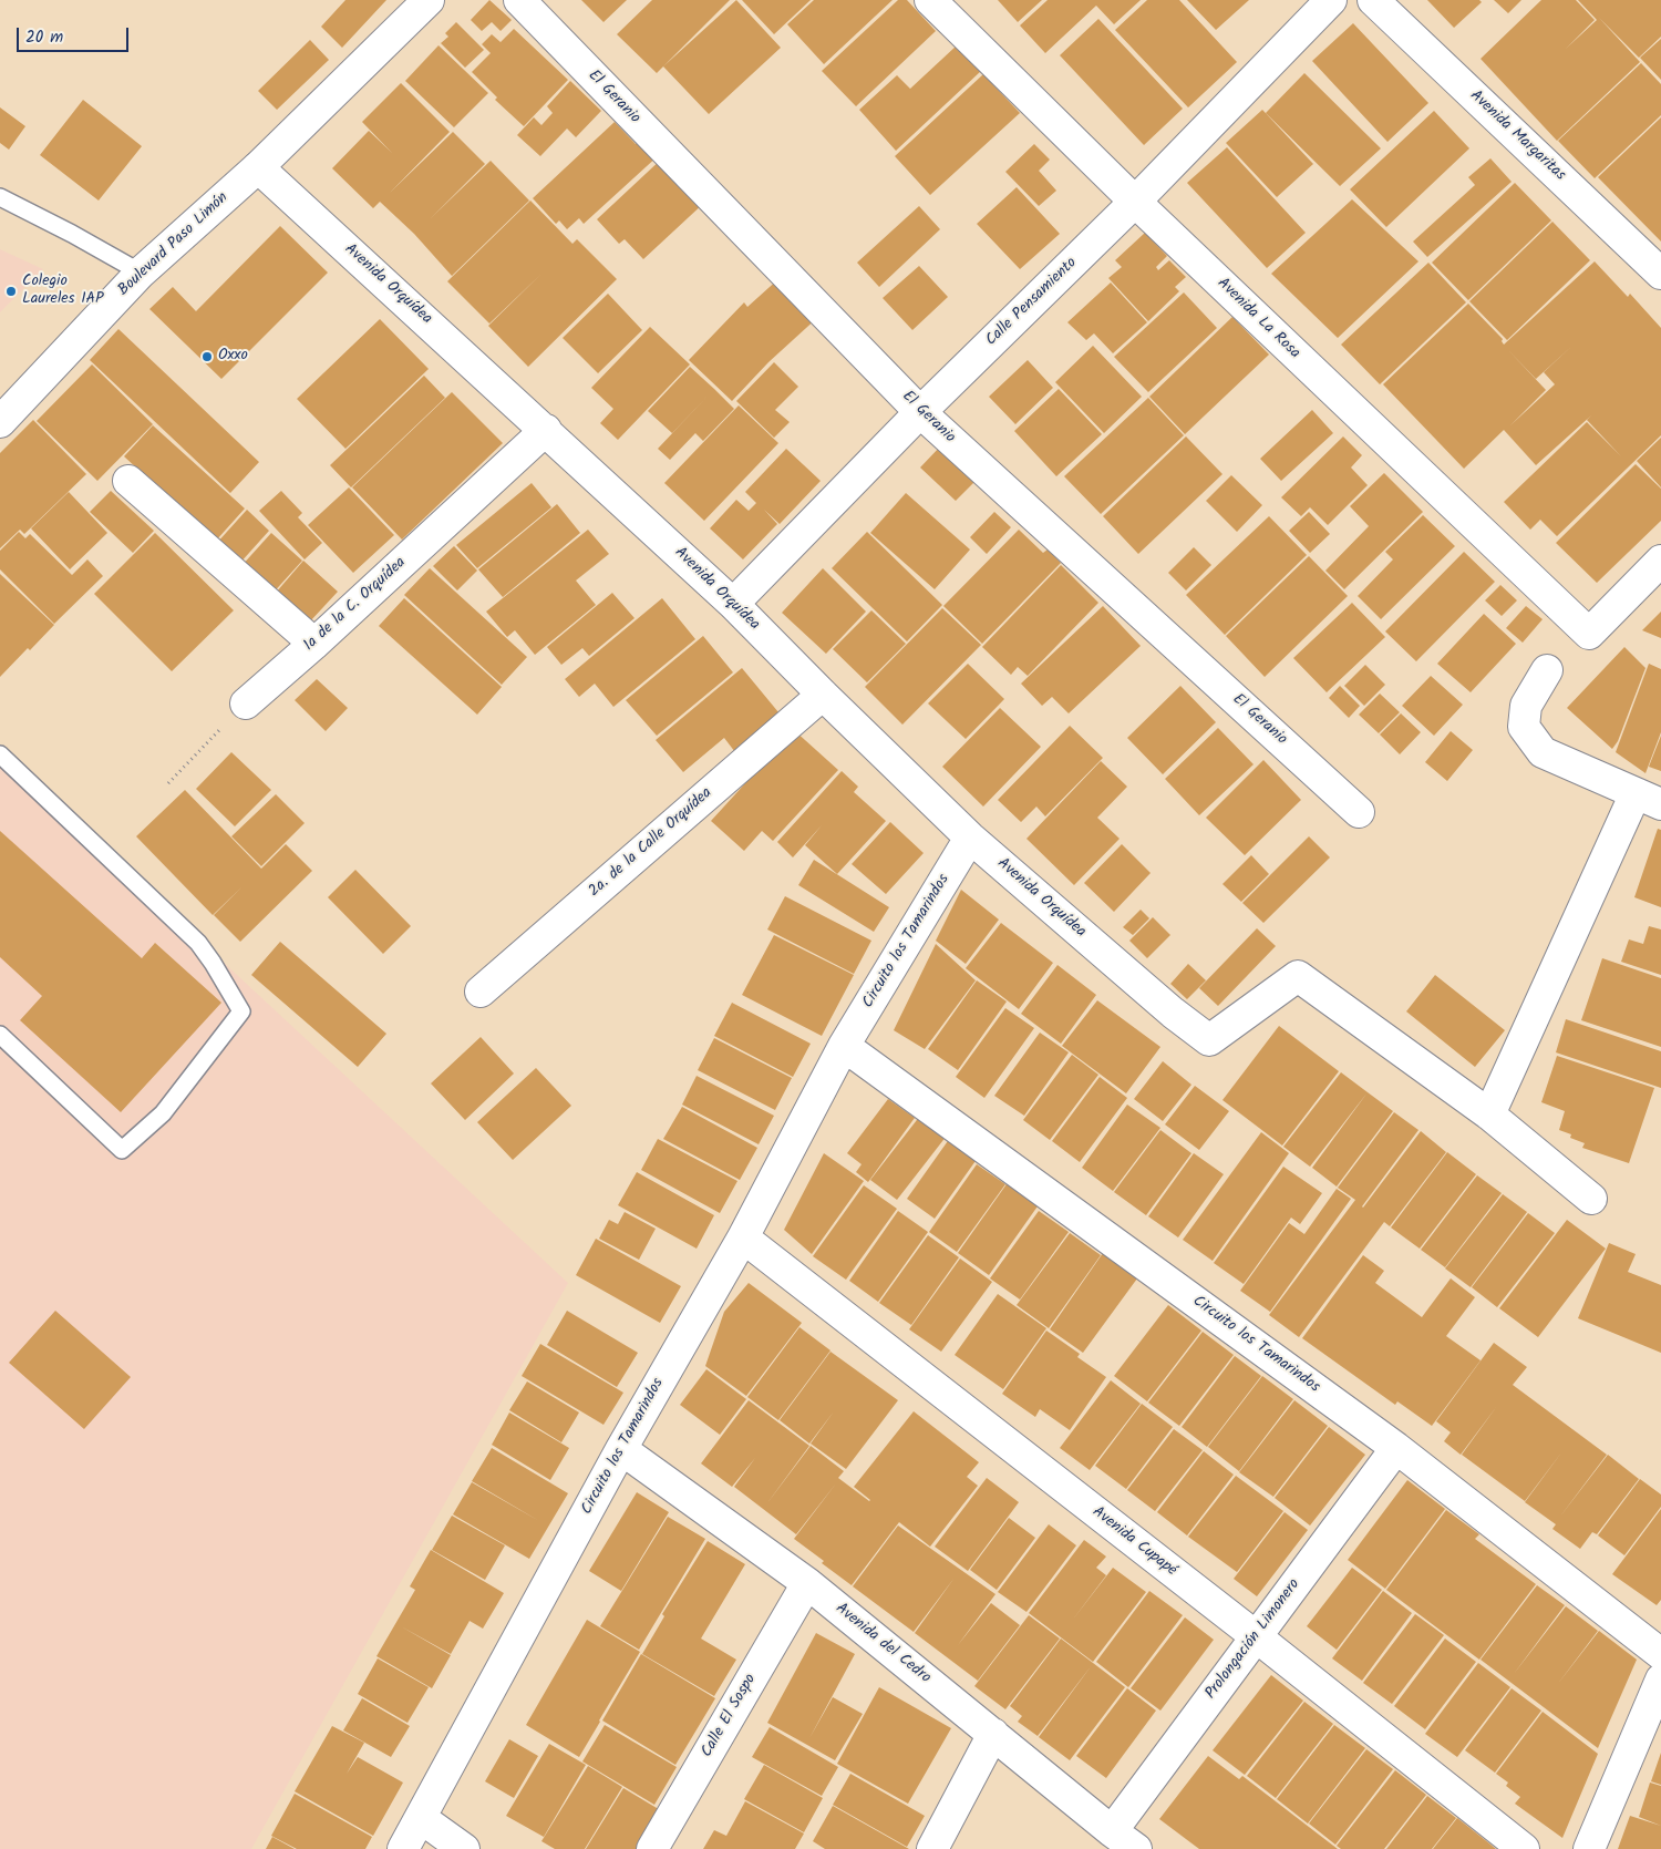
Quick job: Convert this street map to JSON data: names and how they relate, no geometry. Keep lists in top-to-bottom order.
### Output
{
  "streets": {
    "street": [
      "El Geranio",
      "Avenida Margaritas",
      "Boulevard Paso Limón",
      "Avenida Orquídea",
      "Calle Pensamiento",
      "Avenida La Rosa",
      "1a de la C. Orquídea",
      "2a. de la Calle Orquídea",
      "Circuito los Tamarindos",
      "Avenida Cupapé",
      "Prolongación Limonero",
      "Avenida del Cedro",
      "Calle El Sospo"
    ]
  },
  "crossings": [
    ["El Geranio", "Calle Pensamiento"],
    ["Boulevard Paso Limón", "Avenida Orquídea"],
    ["Avenida Orquídea", "Calle Pensamiento"],
    ["Avenida Orquídea", "1a de la C. Orquídea"],
    ["Avenida Orquídea", "2a. de la Calle Orquídea"],
    ["Avenida Orquídea", "Circuito los Tamarindos"],
    ["Calle Pensamiento", "Avenida La Rosa"],
    ["Circuito los Tamarindos", "Avenida Cupapé"],
    ["Circuito los Tamarindos", "Prolongación Limonero"],
    ["Circuito los Tamarindos", "Avenida del Cedro"],
    ["Avenida Cupapé", "Prolongación Limonero"],
    ["Prolongación Limonero", "Avenida del Cedro"],
    ["Avenida del Cedro", "Calle El Sospo"]
  ],
  "places": ["Colegio Laureles IAP", "Oxxo"],
  "scale_bar": "20 m"
}
